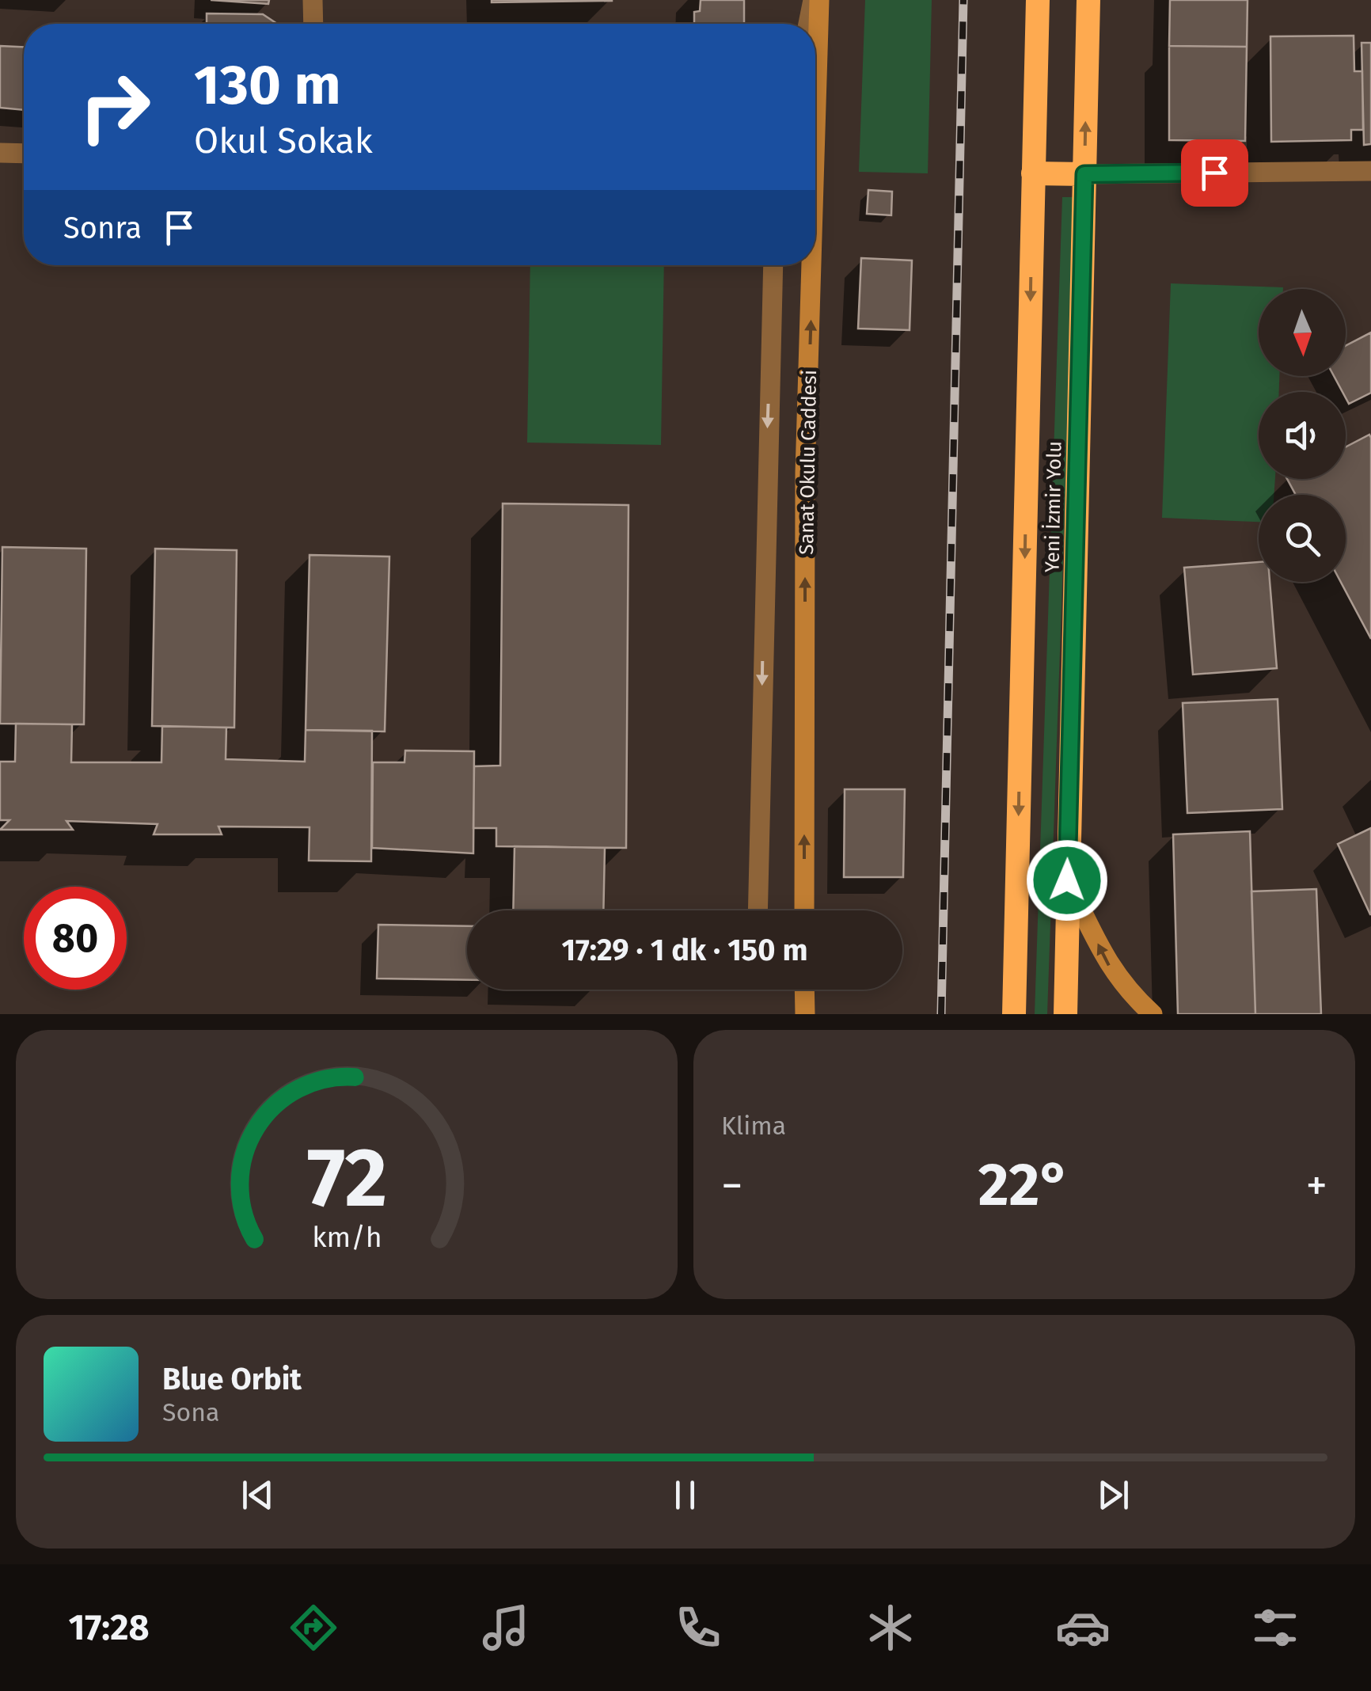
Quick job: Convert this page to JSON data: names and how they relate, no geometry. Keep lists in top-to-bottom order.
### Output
{
  "streets": {
    "highway": ["Yeni İzmir Yolu"],
    "main road": ["Sanat Okulu Caddesi"]
  },
  "one_way": ["Sanat Okulu Caddesi"],
  "north": "bottom",
  "page": {
    "turn": ["130 m", "Okul Sokak"],
    "then": "Sonra",
    "limit": "80",
    "trip": "17:29 · 1 dk · 150 m",
    "tile": "Klima",
    "heat": ["−", "22°", "+"],
    "song": ["Blue Orbit", "Sona"],
    "tabs": "17:28",
    "gauge": ["72", "km/h"]
  }
}
